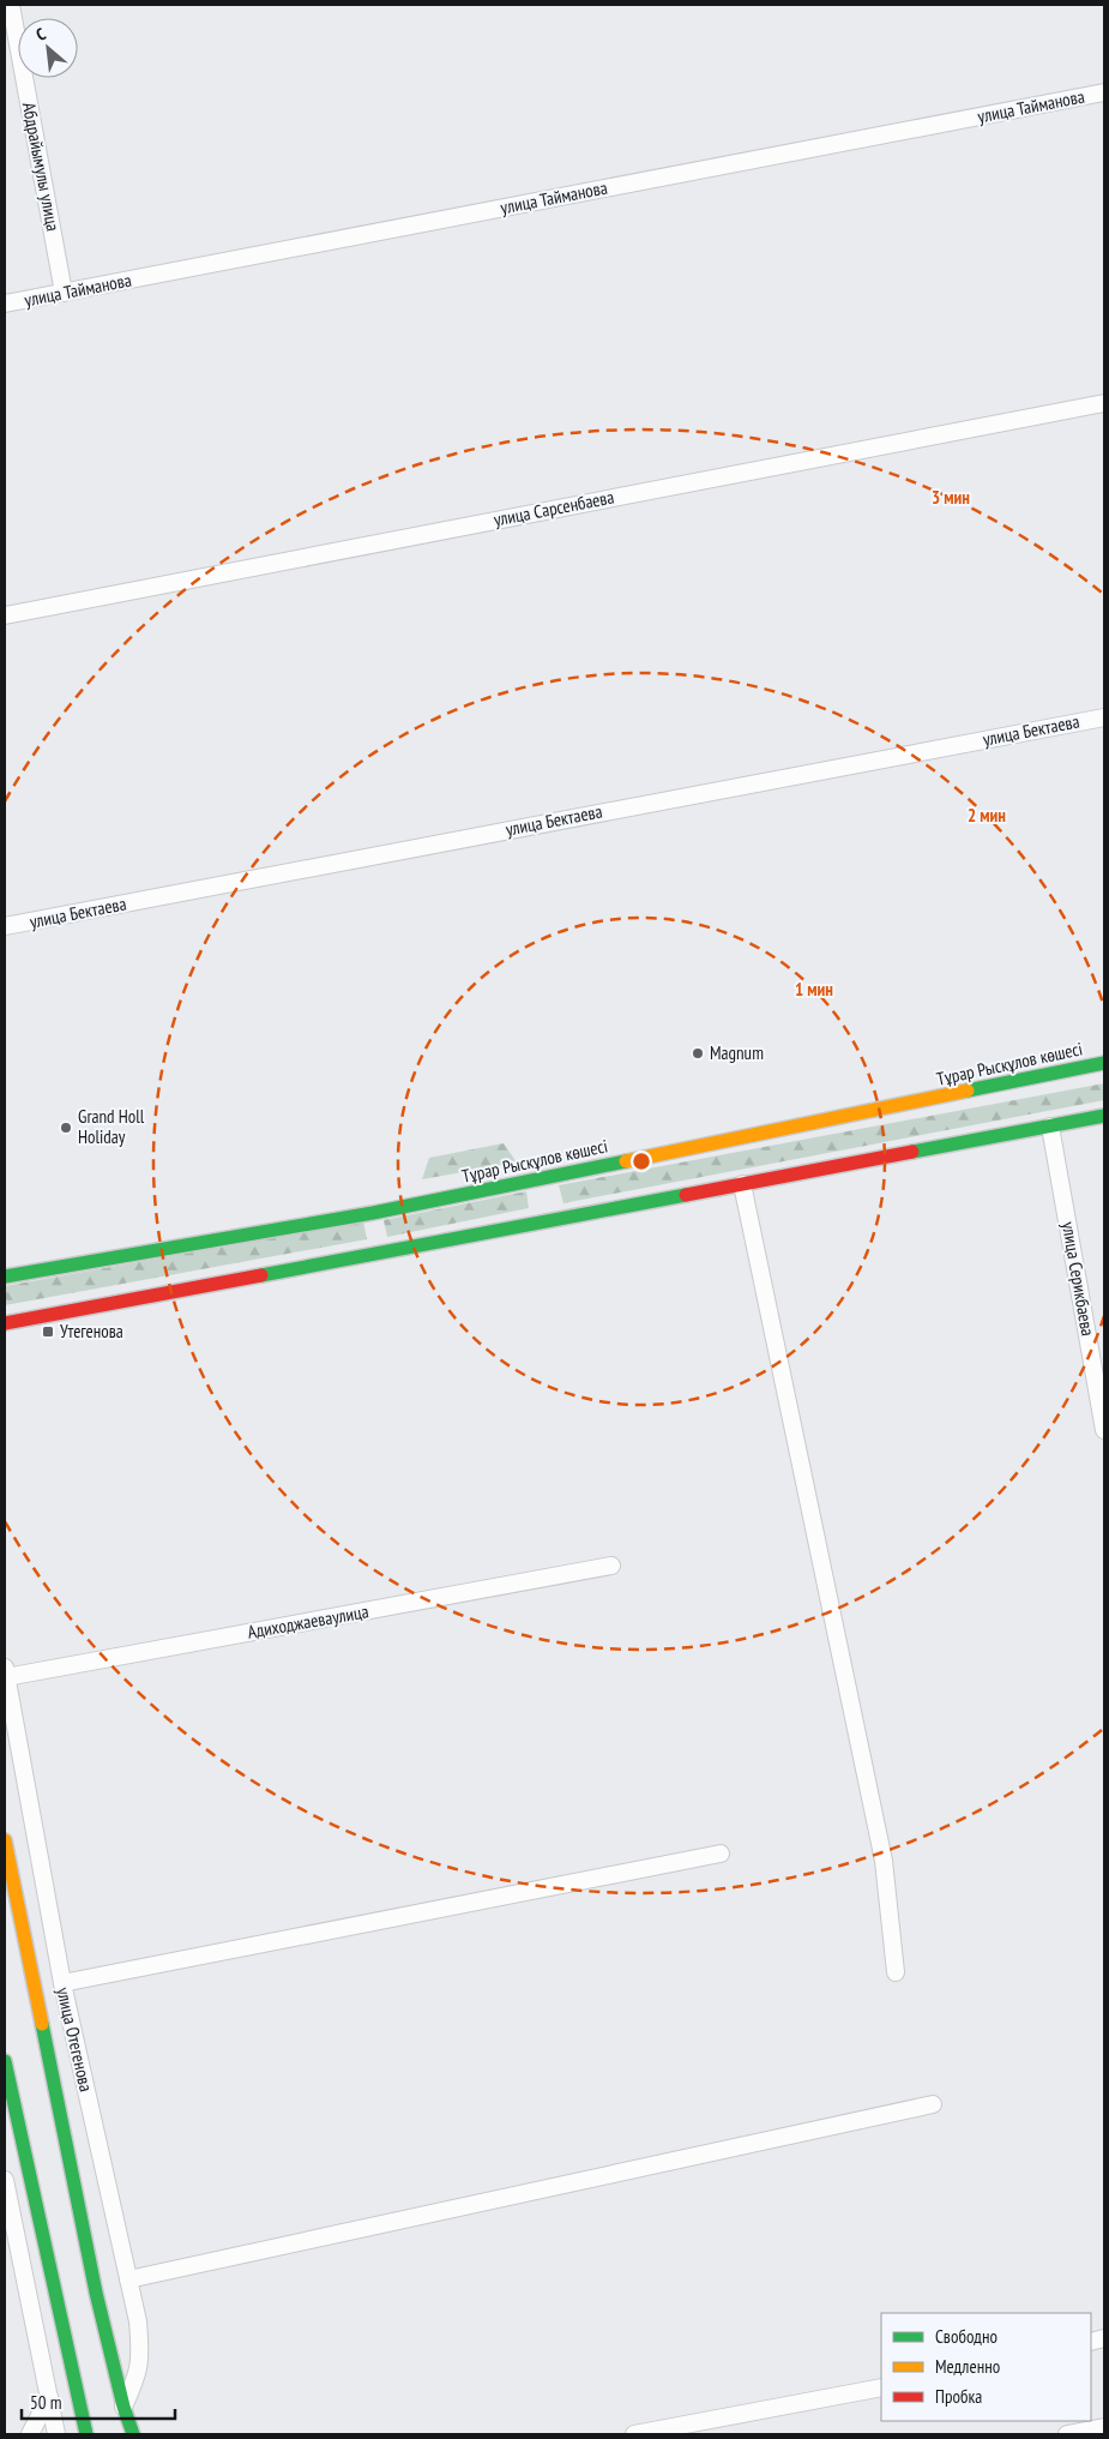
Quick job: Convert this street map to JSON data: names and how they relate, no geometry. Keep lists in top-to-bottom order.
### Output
{
  "streets": {
    "main road": ["Тұрар Рыскұлов көшесі", "улица Отегенова"],
    "street": [
      "улица Тайманова",
      "Абдрайымулы улица",
      "улица Сарсенбаева",
      "улица Бектаева",
      "улица Серикбаева",
      "Адиходжаеваулица"
    ]
  },
  "crossings": [
    ["улица Тайманова", "Абдрайымулы улица"],
    ["Адиходжаеваулица", "улица Отегенова"]
  ],
  "places": {
    "other": ["Magnum", "Grand Holl Holiday"],
    "transit": ["Утегенова"]
  },
  "legend": ["Свободно", "Медленно", "Пробка"],
  "scale_bar": "50 m",
  "north": "top left",
  "rings": ["3 мин", "2 мин", "1 мин"]
}
